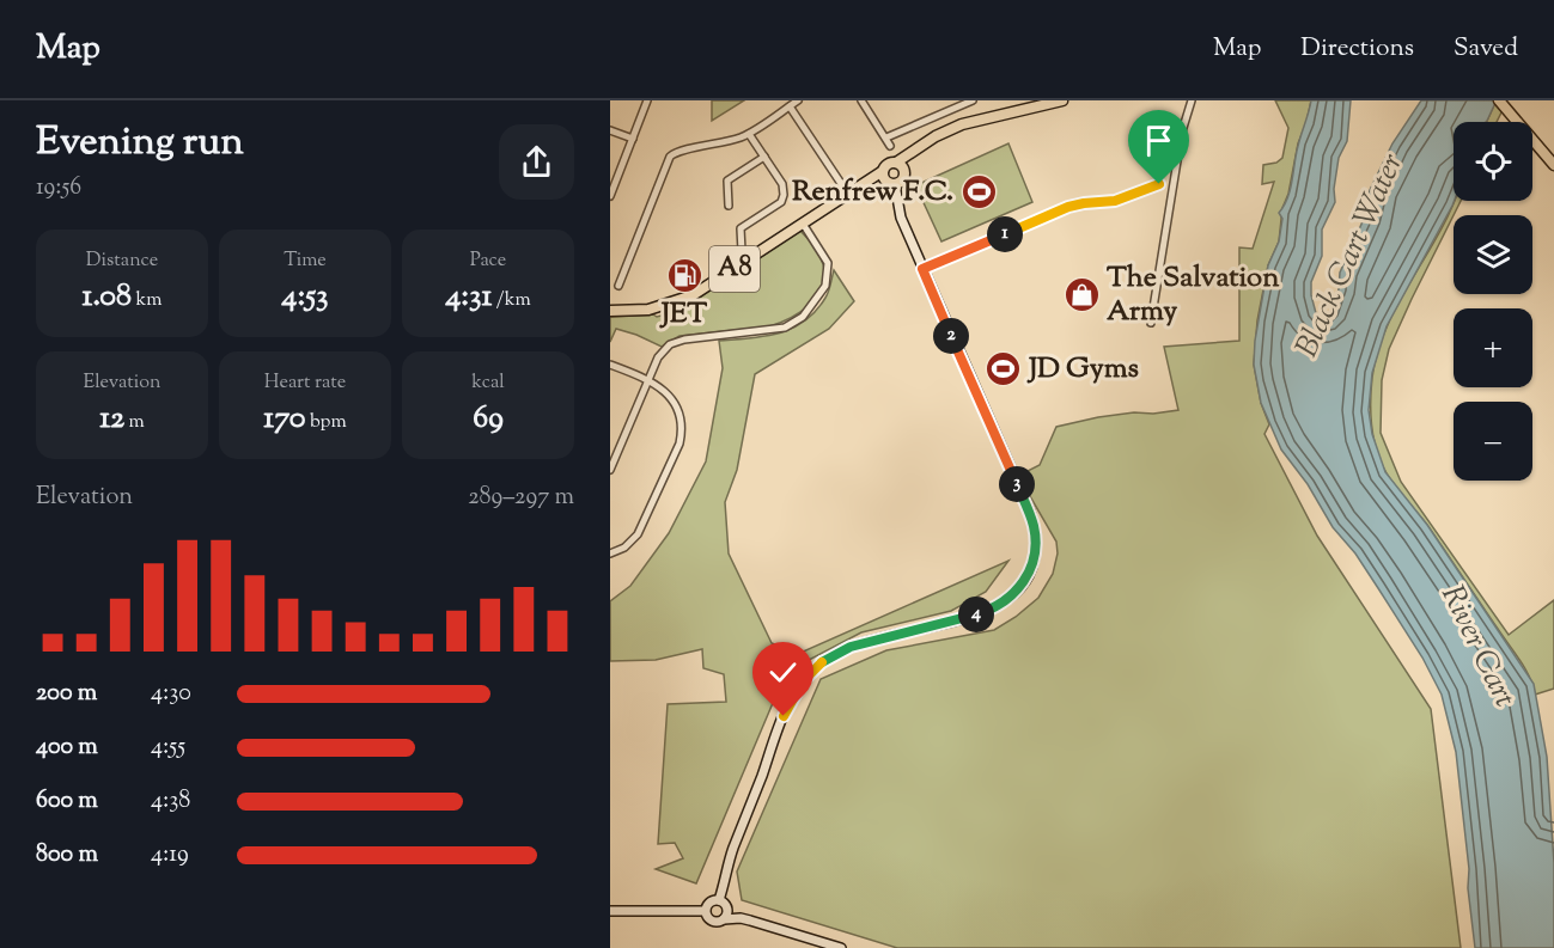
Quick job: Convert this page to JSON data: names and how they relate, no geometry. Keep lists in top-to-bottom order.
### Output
{
  "streets": {
    "main road": ["A8"]
  },
  "water": ["Black Cart Water", "River Cart"],
  "places": {
    "sports": ["Renfrew F.C.", "JD Gyms"],
    "fuel station": ["JET"],
    "shop": ["The Salvation Army"]
  },
  "page": {
    "header": "Map",
    "nav": ["Map", "Directions", "Saved"],
    "heading": ["Evening run", "19:56"],
    "map_buttons": ["+", "−"],
    "pins": [
      "1",
      "2",
      "3",
      "4"
    ],
    "stats": [
      ["Distance", "1.08 km"],
      ["Time", "4:53"],
      ["Pace", "4:31 /km"],
      ["Elevation", "12 m"],
      ["Heart rate", "170 bpm"],
      ["kcal", "69"]
    ],
    "chart": ["Elevation", "289–297 m"],
    "list": [
      {
        "name": "200 m",
        "note": "4:30"
      },
      {
        "name": "400 m",
        "note": "4:55"
      },
      {
        "name": "600 m",
        "note": "4:38"
      },
      {
        "name": "800 m",
        "note": "4:19"
      }
    ]
  }
}
